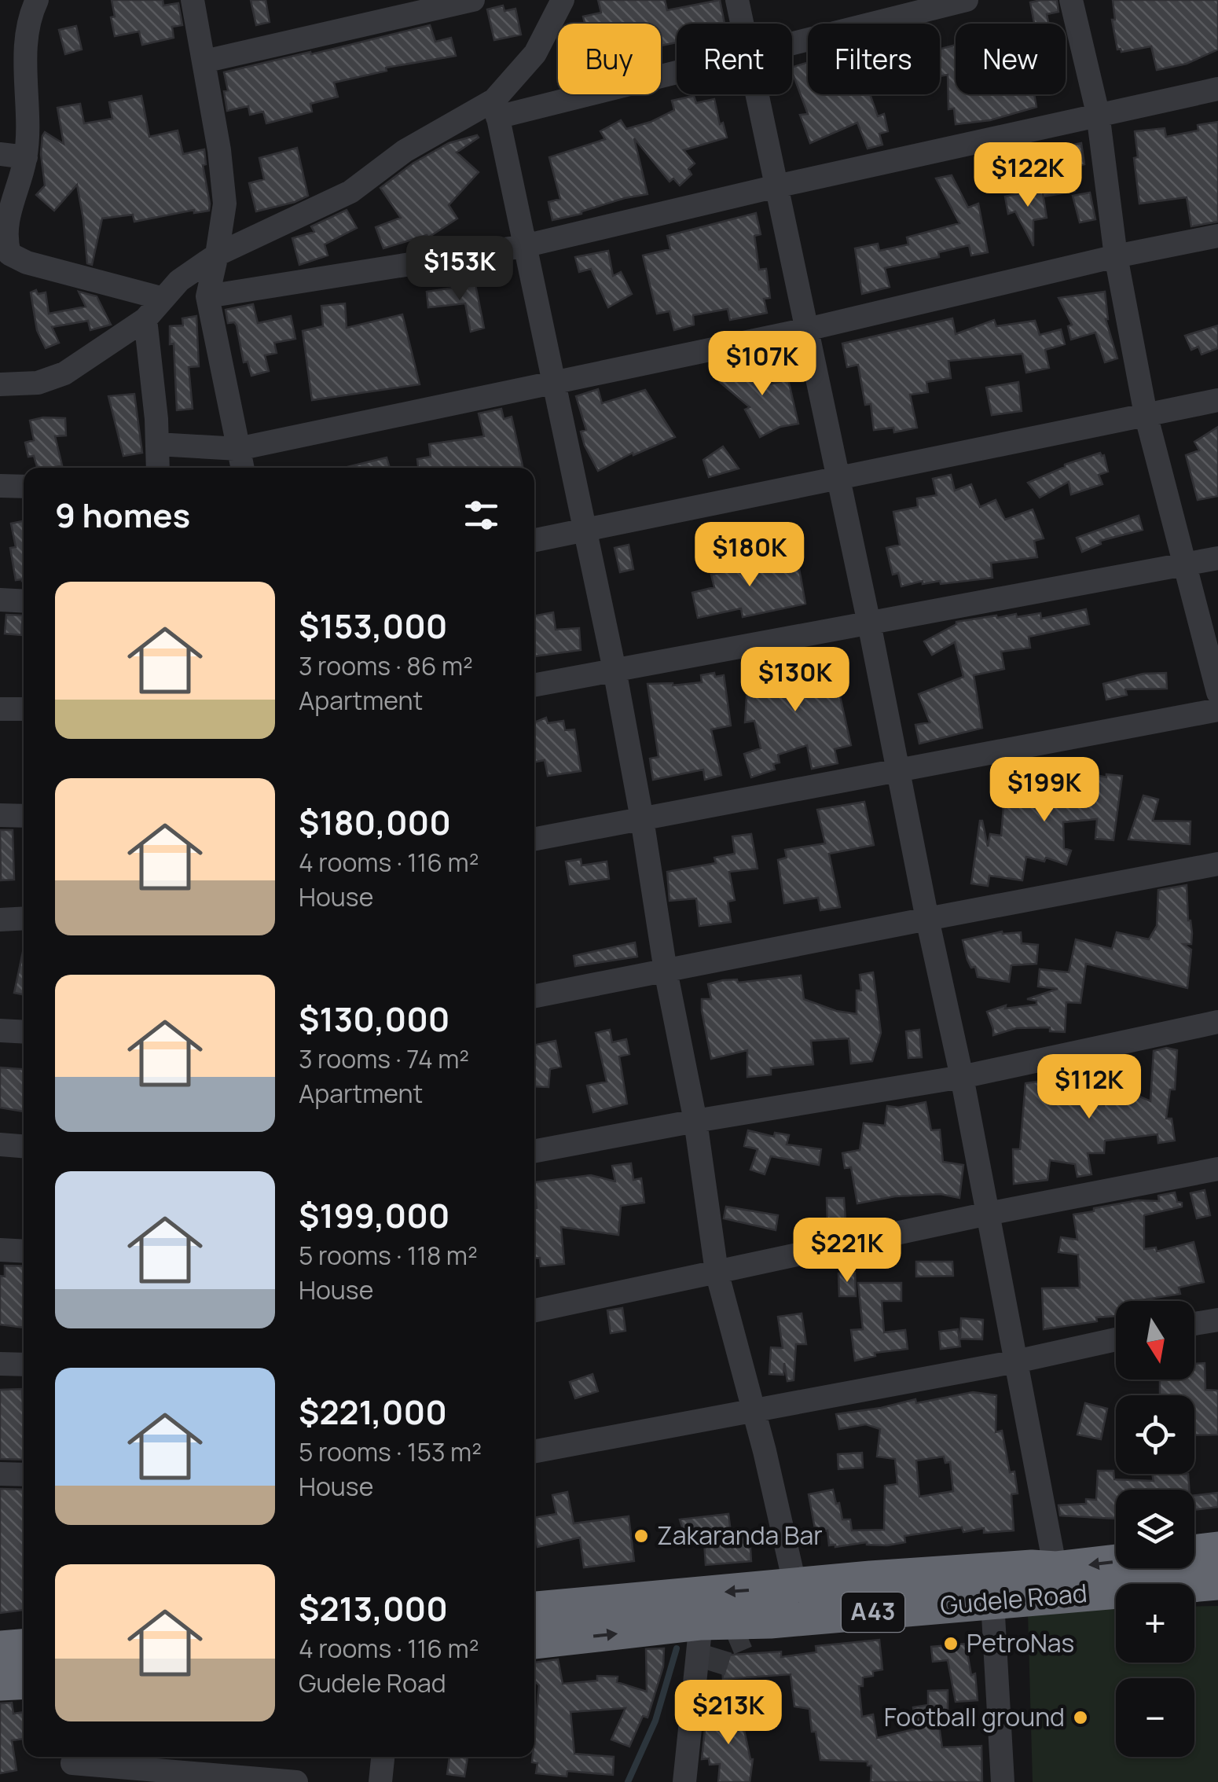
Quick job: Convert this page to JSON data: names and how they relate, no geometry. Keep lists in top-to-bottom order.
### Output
{
  "streets": {
    "highway": ["Gudele Road", "A43"]
  },
  "places": ["Zakaranda Bar", "PetroNas", "Football ground"],
  "north": "bottom",
  "page": {
    "chip": [
      "Buy",
      "Rent",
      "Filters",
      "New"
    ],
    "price": [
      "$122K",
      "$153K",
      "$107K",
      "$180K",
      "$130K",
      "$199K",
      "$112K",
      "$221K",
      "$213K"
    ],
    "heading": "9 homes",
    "list": [
      {
        "name": "$153,000",
        "note": "3 rooms · 86 m² · Apartment"
      },
      {
        "name": "$180,000",
        "note": "4 rooms · 116 m² · House"
      },
      {
        "name": "$130,000",
        "note": "3 rooms · 74 m² · Apartment"
      },
      {
        "name": "$199,000",
        "note": "5 rooms · 118 m² · House"
      },
      {
        "name": "$221,000",
        "note": "5 rooms · 153 m² · House"
      },
      {
        "name": "$213,000",
        "note": "4 rooms · 116 m² · Gudele Road"
      }
    ],
    "map_buttons": ["+", "−"]
  }
}
